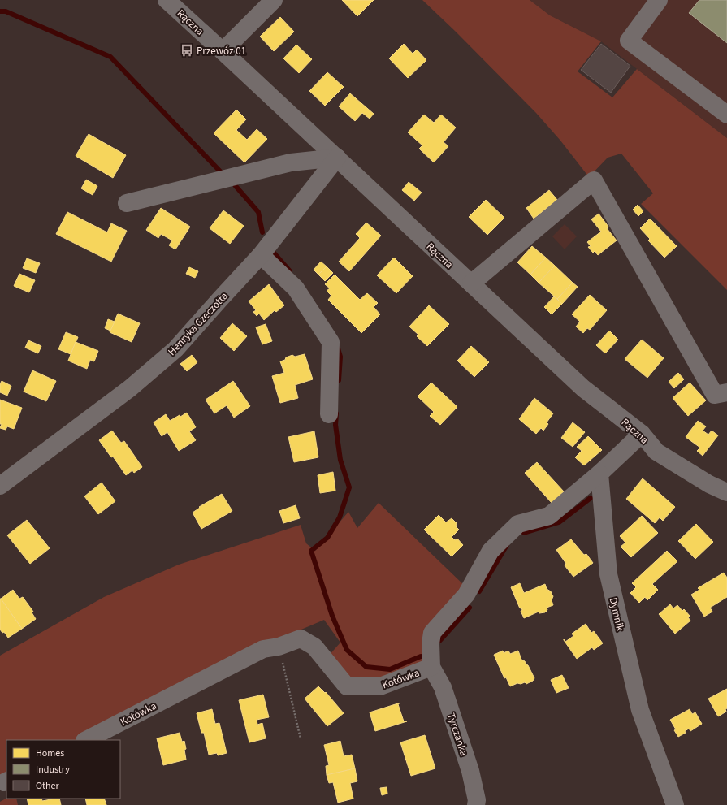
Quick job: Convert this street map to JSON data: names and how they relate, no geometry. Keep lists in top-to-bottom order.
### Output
{
  "streets": {
    "street": [
      "Rączna",
      "Henryka Czeczotta",
      "Dymnik",
      "Kotówka",
      "Tyrczanka"
    ]
  },
  "crossings": [
    ["Rączna", "Henryka Czeczotta"],
    ["Dymnik", "Kotówka"],
    ["Kotówka", "Tyrczanka"]
  ],
  "places": {
    "bus stop": ["Przewóz 01"]
  },
  "legend": ["Homes", "Industry", "Other"]
}
